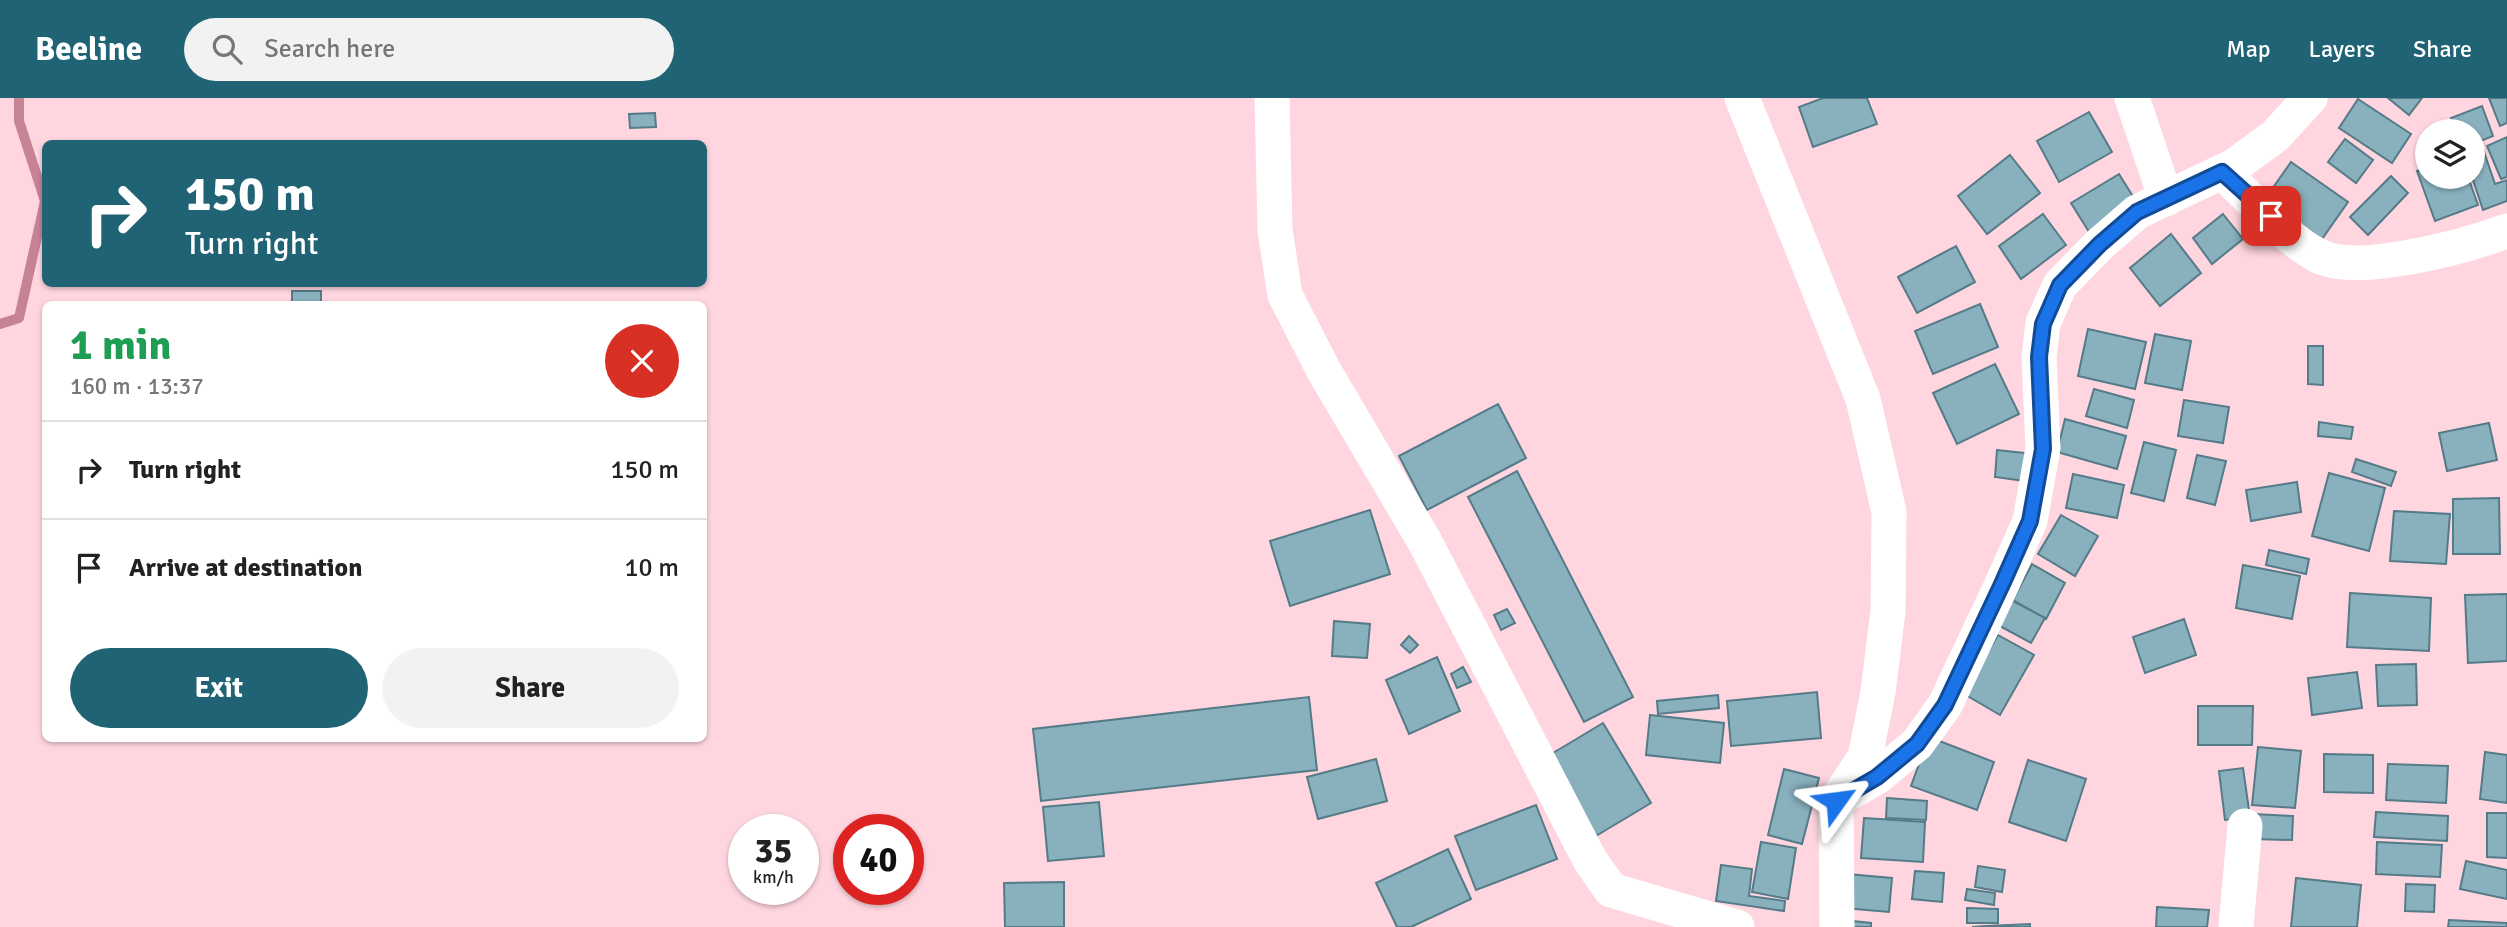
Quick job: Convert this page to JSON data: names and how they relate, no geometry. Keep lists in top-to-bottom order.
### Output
{
  "page": {
    "header": "Beeline",
    "search": "Search here",
    "nav": ["Map", "Layers", "Share"],
    "turn": ["150 m", "Turn right"],
    "heading": ["1 min", "160 m · 13:37"],
    "list": [
      {
        "name": "Turn right",
        "value": "150 m"
      },
      {
        "name": "Arrive at destination",
        "value": "10 m"
      }
    ],
    "buttons": ["Exit", "Share"],
    "speed": "35 km/h",
    "limit": "40"
  }
}
